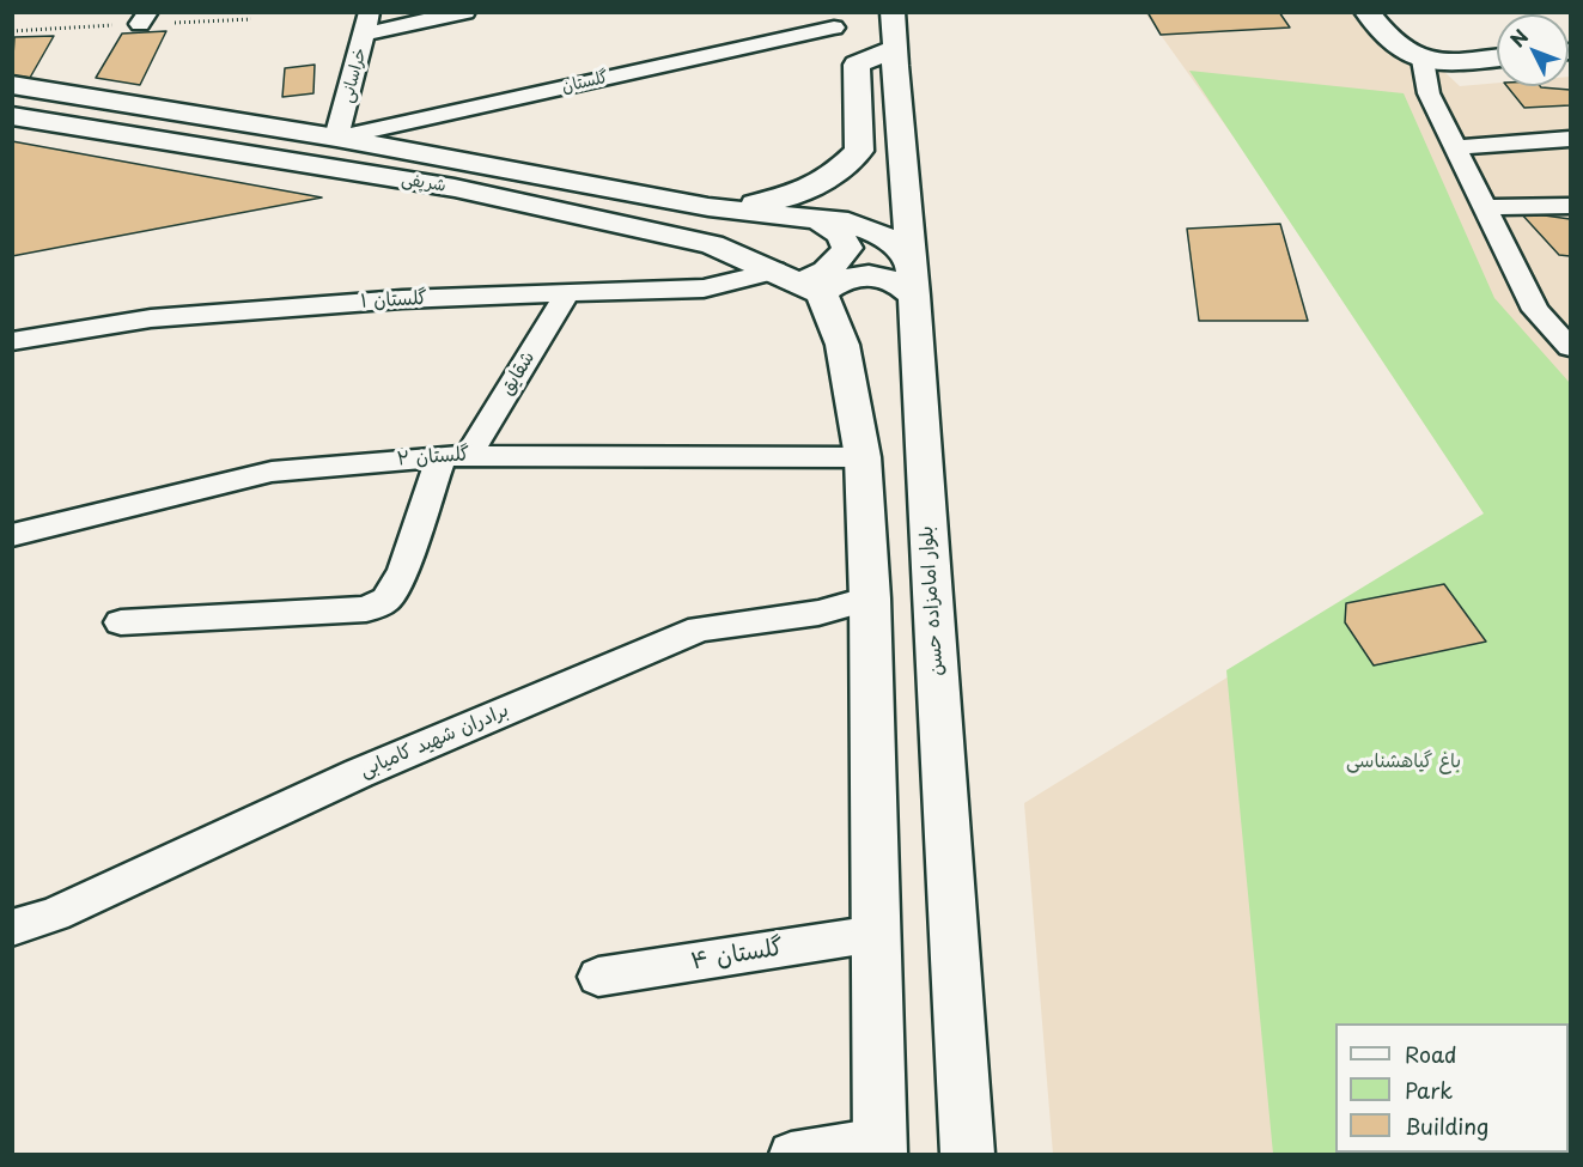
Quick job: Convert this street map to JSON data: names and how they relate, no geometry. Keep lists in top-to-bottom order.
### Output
{
  "streets": {
    "main road": ["شریفی", "بلوار امامزاده حسن"],
    "street": [
      "خراسانی",
      "گلستان",
      "گلستان ۱",
      "شقایق",
      "گلستان ۲",
      "برادران شهید کامیابی",
      "گلستان ۴"
    ]
  },
  "crossings": [
    ["خراسانی", "گلستان"],
    ["خراسانی", "شریفی"],
    ["گلستان", "شریفی"],
    ["شریفی", "گلستان ۱"],
    ["گلستان ۱", "شقایق"],
    ["شقایق", "گلستان ۲"]
  ],
  "parks": ["باغ گیاهشناسی"],
  "legend": ["Road", "Park", "Building"],
  "north": "top left"
}
